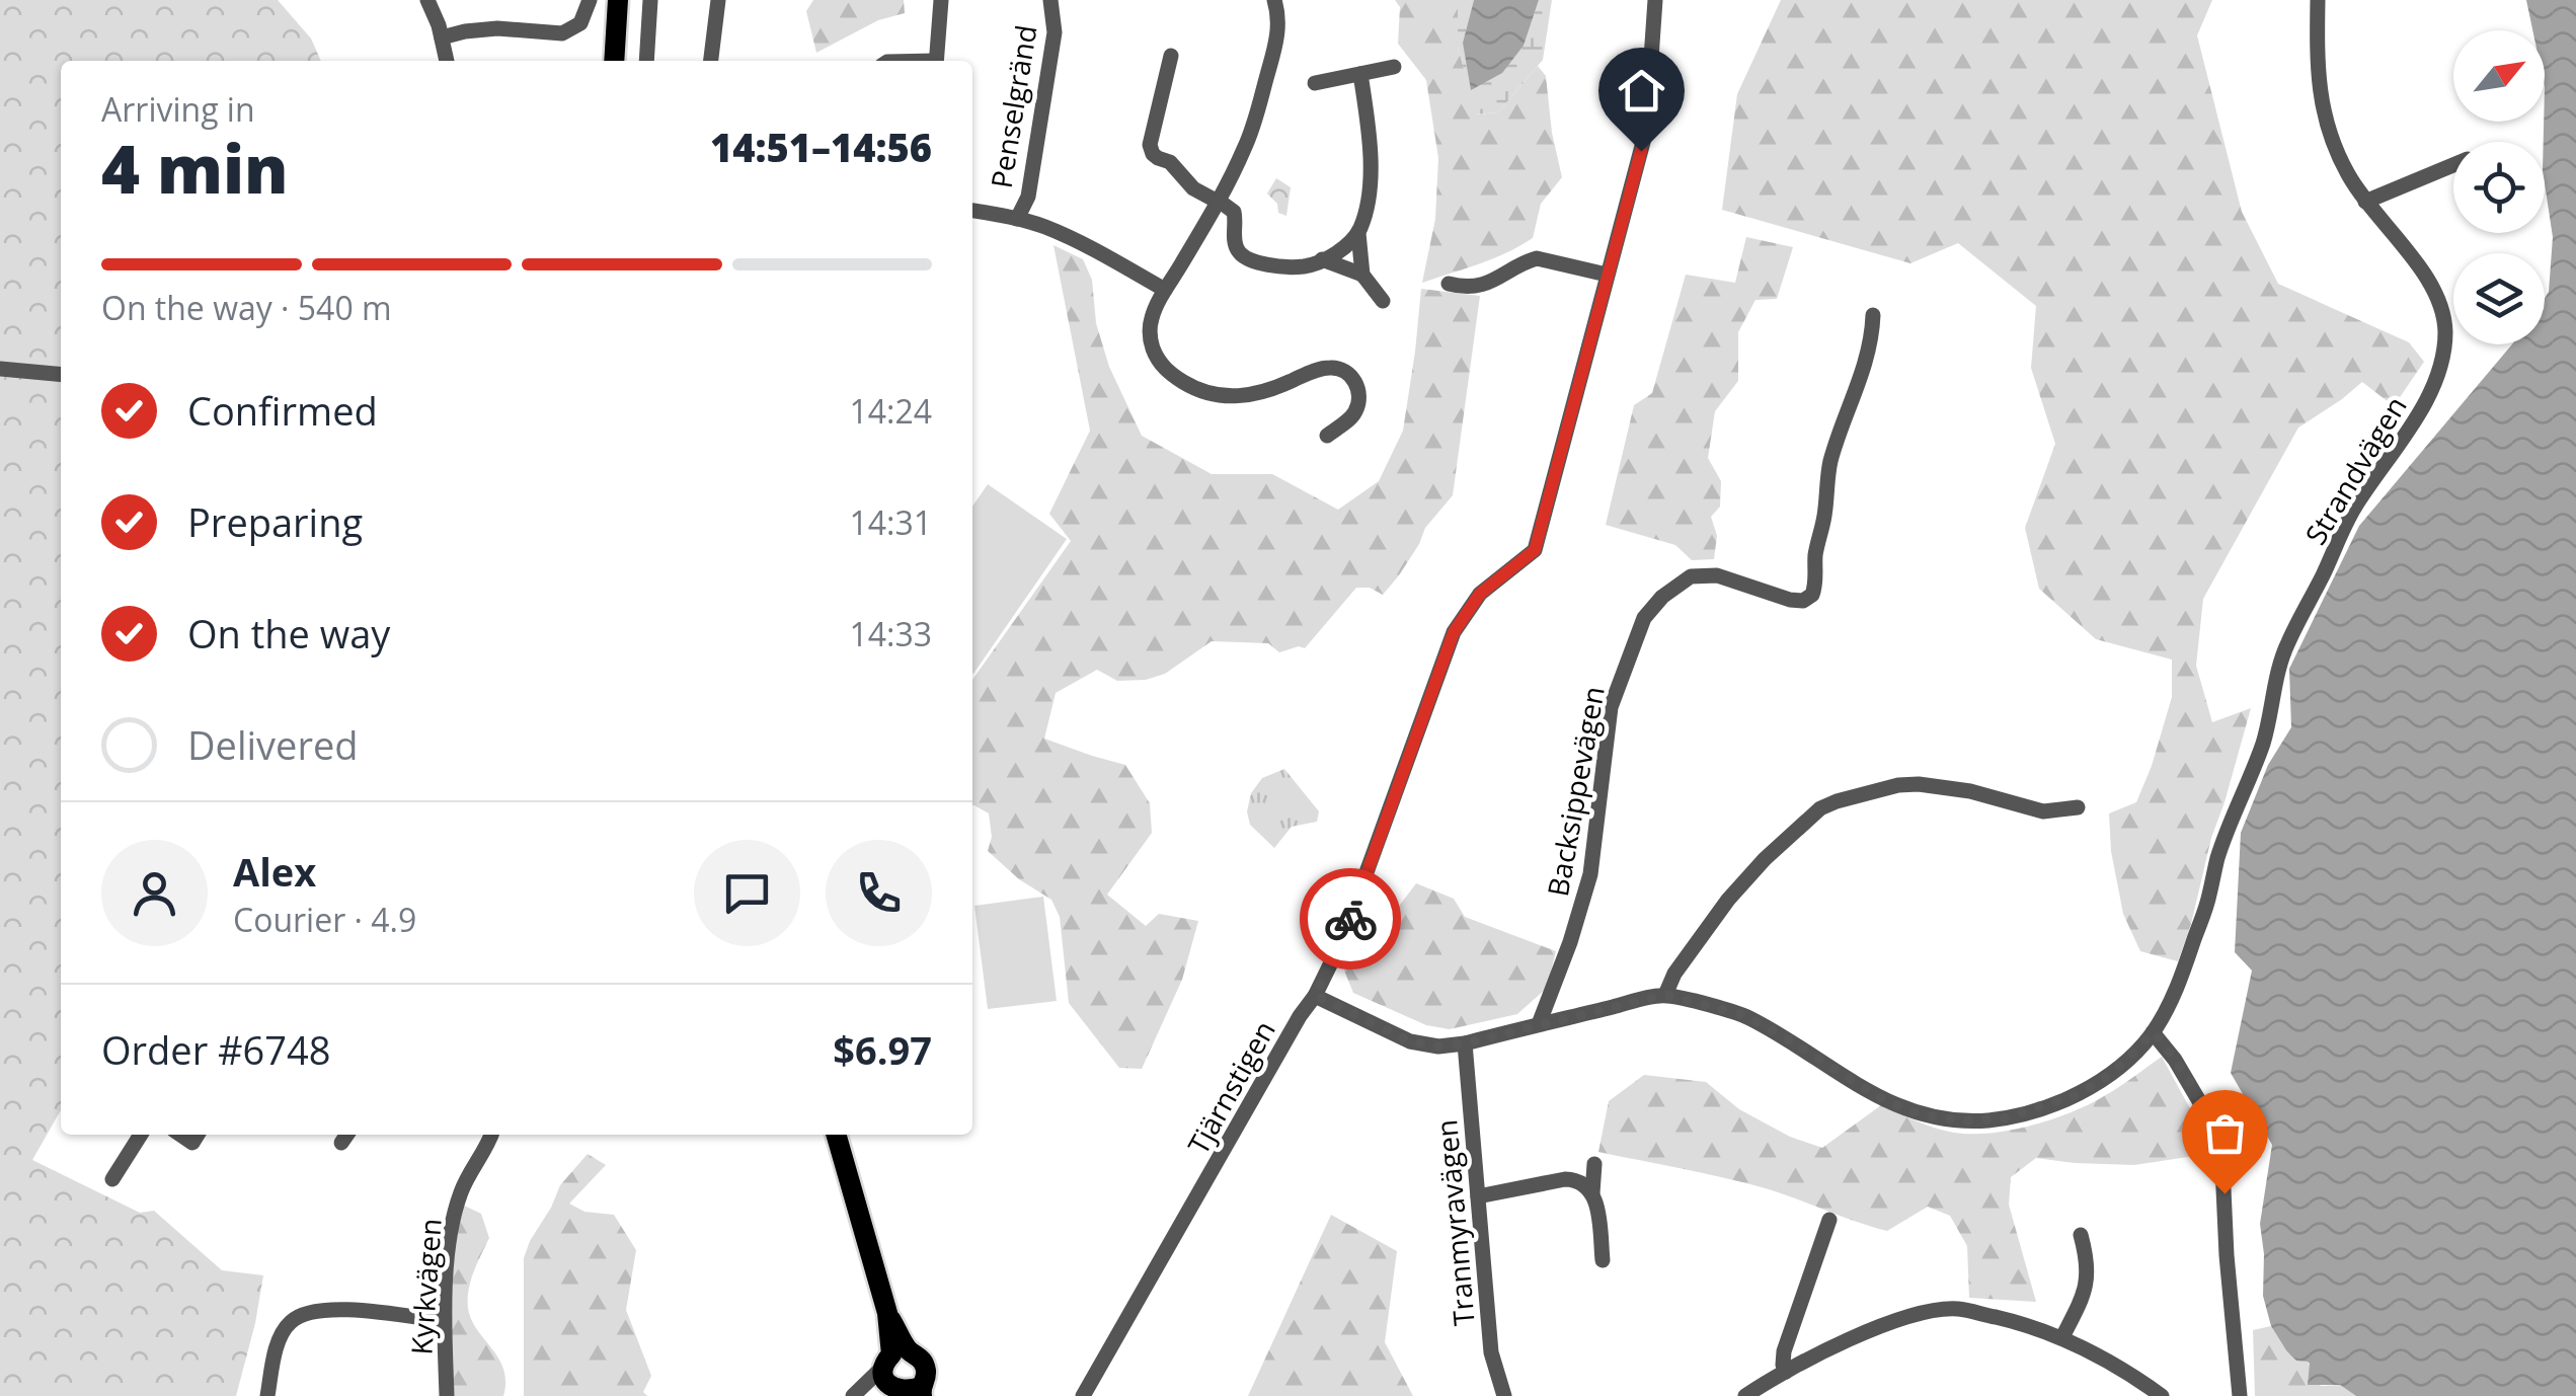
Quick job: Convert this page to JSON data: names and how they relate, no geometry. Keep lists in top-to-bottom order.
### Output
{
  "streets": {
    "street": [
      "Penselgränd",
      "Strandvägen",
      "Backsippevägen",
      "Tjärnstigen",
      "Tranmyravägen",
      "Kyrkvägen"
    ]
  },
  "north": "top right",
  "page": {
    "heading": ["4 min", "Arriving in", "14:51–14:56"],
    "panel": [
      "Alex",
      "Courier · 4.9",
      "Order #6748",
      "$6.97"
    ],
    "bar": "On the way · 540 m",
    "list": [
      ["Confirmed", "14:24"],
      ["Preparing", "14:31"],
      ["On the way", "14:33"],
      "Delivered"
    ]
  }
}
